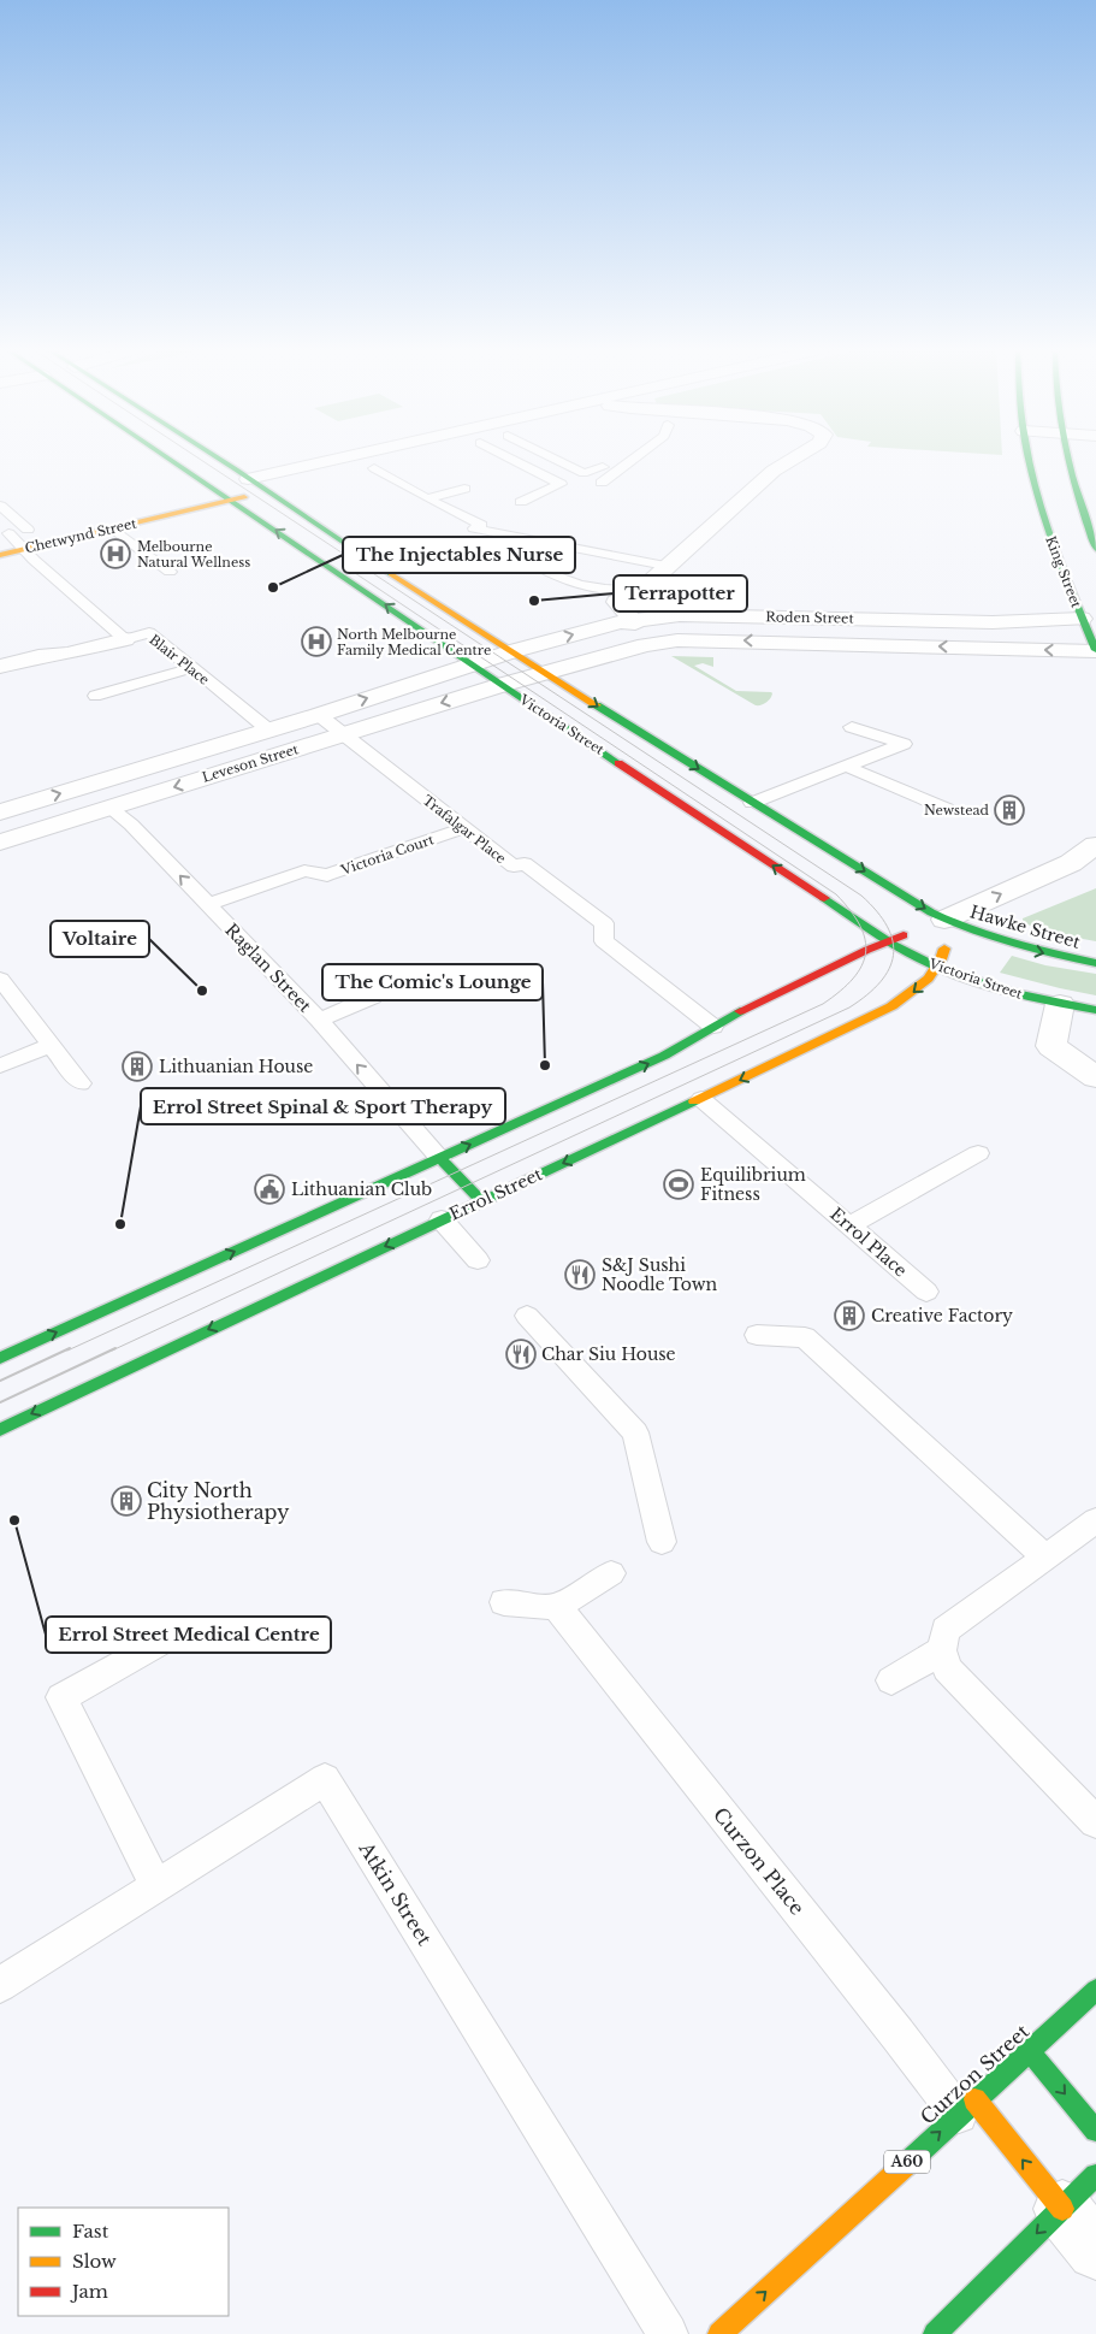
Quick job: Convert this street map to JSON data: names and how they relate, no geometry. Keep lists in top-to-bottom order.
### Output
{
  "streets": {
    "main road": [
      "Chetwynd Street",
      "King Street",
      "Victoria Street",
      "Hawke Street",
      "Errol Street",
      "Curzon Street",
      "A60"
    ],
    "street": ["Roden Street", "Leveson Street", "Raglan Street"],
    "lane": [
      "Blair Place",
      "Trafalgar Place",
      "Victoria Court",
      "Errol Place",
      "Curzon Place",
      "Atkin Street"
    ]
  },
  "crossings": [
    ["Chetwynd Street", "Blair Place"],
    ["Chetwynd Street", "Victoria Street"],
    ["King Street", "Roden Street"],
    ["Roden Street", "Victoria Street"],
    ["Roden Street", "Leveson Street"],
    ["Blair Place", "Leveson Street"],
    ["Victoria Street", "Leveson Street"],
    ["Victoria Street", "Errol Street"],
    ["Leveson Street", "Trafalgar Place"],
    ["Leveson Street", "Raglan Street"],
    ["Trafalgar Place", "Victoria Court"],
    ["Victoria Court", "Raglan Street"],
    ["Errol Street", "Errol Place"],
    ["Curzon Place", "Curzon Street"]
  ],
  "one_way": ["Hawke Street", "Raglan Street", "Curzon Street"],
  "places": {
    "hospital": ["Melbourne Natural Wellness", "North Melbourne Family Medical Centre"],
    "other": [
      "The Injectables Nurse",
      "Terrapotter",
      "Voltaire",
      "The Comic's Lounge",
      "Errol Street Spinal & Sport Therapy",
      "Errol Street Medical Centre"
    ],
    "building": [
      "Newstead",
      "Lithuanian House",
      "Creative Factory",
      "City North Physiotherapy"
    ],
    "sports": ["Equilibrium Fitness"],
    "public building": ["Lithuanian Club"],
    "restaurant": ["S&J Sushi Noodle Town", "Char Siu House"]
  },
  "legend": ["Fast", "Slow", "Jam"]
}
